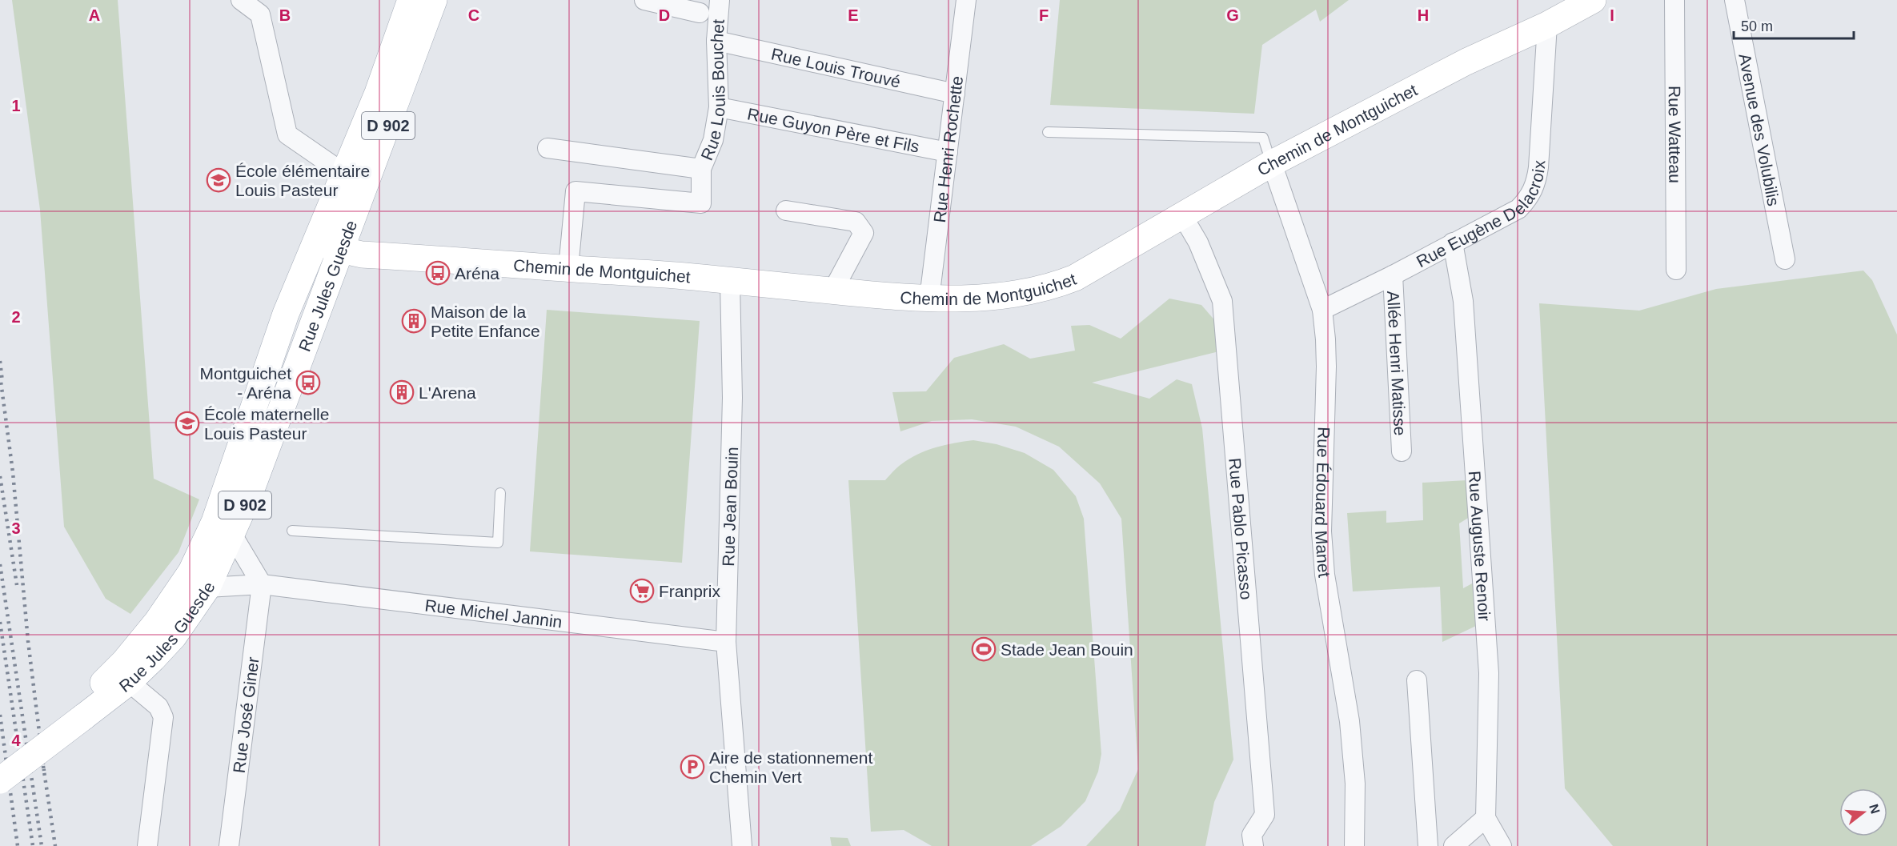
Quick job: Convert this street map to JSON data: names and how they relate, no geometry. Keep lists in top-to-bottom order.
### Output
{
  "streets": {
    "main road": ["D 902", "Chemin de Montguichet", "Rue Jules Guesde"],
    "street": [
      "Rue Louis Trouvé",
      "Rue Louis Bouchet",
      "Rue Guyon Père et Fils",
      "Avenue des Volubilis",
      "Rue Watteau",
      "Rue Henri Rochette",
      "Rue Eugène Delacroix",
      "Allée Henri Matisse",
      "Rue Édouard Manet",
      "Rue Jean Bouin",
      "Rue Pablo Picasso",
      "Rue Auguste Renoir",
      "Rue Michel Jannin",
      "Rue José Giner"
    ]
  },
  "crossings": [
    ["Rue Louis Trouvé", "Rue Louis Bouchet"],
    ["Rue Louis Trouvé", "Rue Henri Rochette"],
    ["Rue Louis Bouchet", "Rue Guyon Père et Fils"],
    ["Rue Louis Bouchet", "Chemin de Montguichet"],
    ["D 902", "Rue Jules Guesde"],
    ["Rue Guyon Père et Fils", "Rue Henri Rochette"],
    ["Chemin de Montguichet", "Rue Henri Rochette"],
    ["Chemin de Montguichet", "Rue Eugène Delacroix"],
    ["Chemin de Montguichet", "Rue Jules Guesde"],
    ["Chemin de Montguichet", "Rue Édouard Manet"],
    ["Chemin de Montguichet", "Rue Jean Bouin"],
    ["Chemin de Montguichet", "Rue Pablo Picasso"],
    ["Rue Eugène Delacroix", "Allée Henri Matisse"],
    ["Rue Eugène Delacroix", "Rue Édouard Manet"],
    ["Rue Eugène Delacroix", "Rue Auguste Renoir"],
    ["Rue Jules Guesde", "Rue Michel Jannin"],
    ["Rue Jean Bouin", "Rue Michel Jannin"],
    ["Rue Michel Jannin", "Rue José Giner"]
  ],
  "places": {
    "school or university": ["École élémentaire Louis Pasteur", "École maternelle Louis Pasteur"],
    "bus stop": ["Aréna", "Montguichet - Aréna"],
    "building": ["Maison de la Petite Enfance", "L'Arena"],
    "supermarket": ["Franprix"],
    "sports": ["Stade Jean Bouin"],
    "parking": ["Aire de stationnement Chemin Vert"]
  },
  "scale_bar": "50 m",
  "north": "right",
  "grid": {
    "columns": [
      "A",
      "B",
      "C",
      "D",
      "E",
      "F",
      "G",
      "H",
      "I"
    ],
    "rows": [
      "1",
      "2",
      "3",
      "4"
    ]
  }
}
